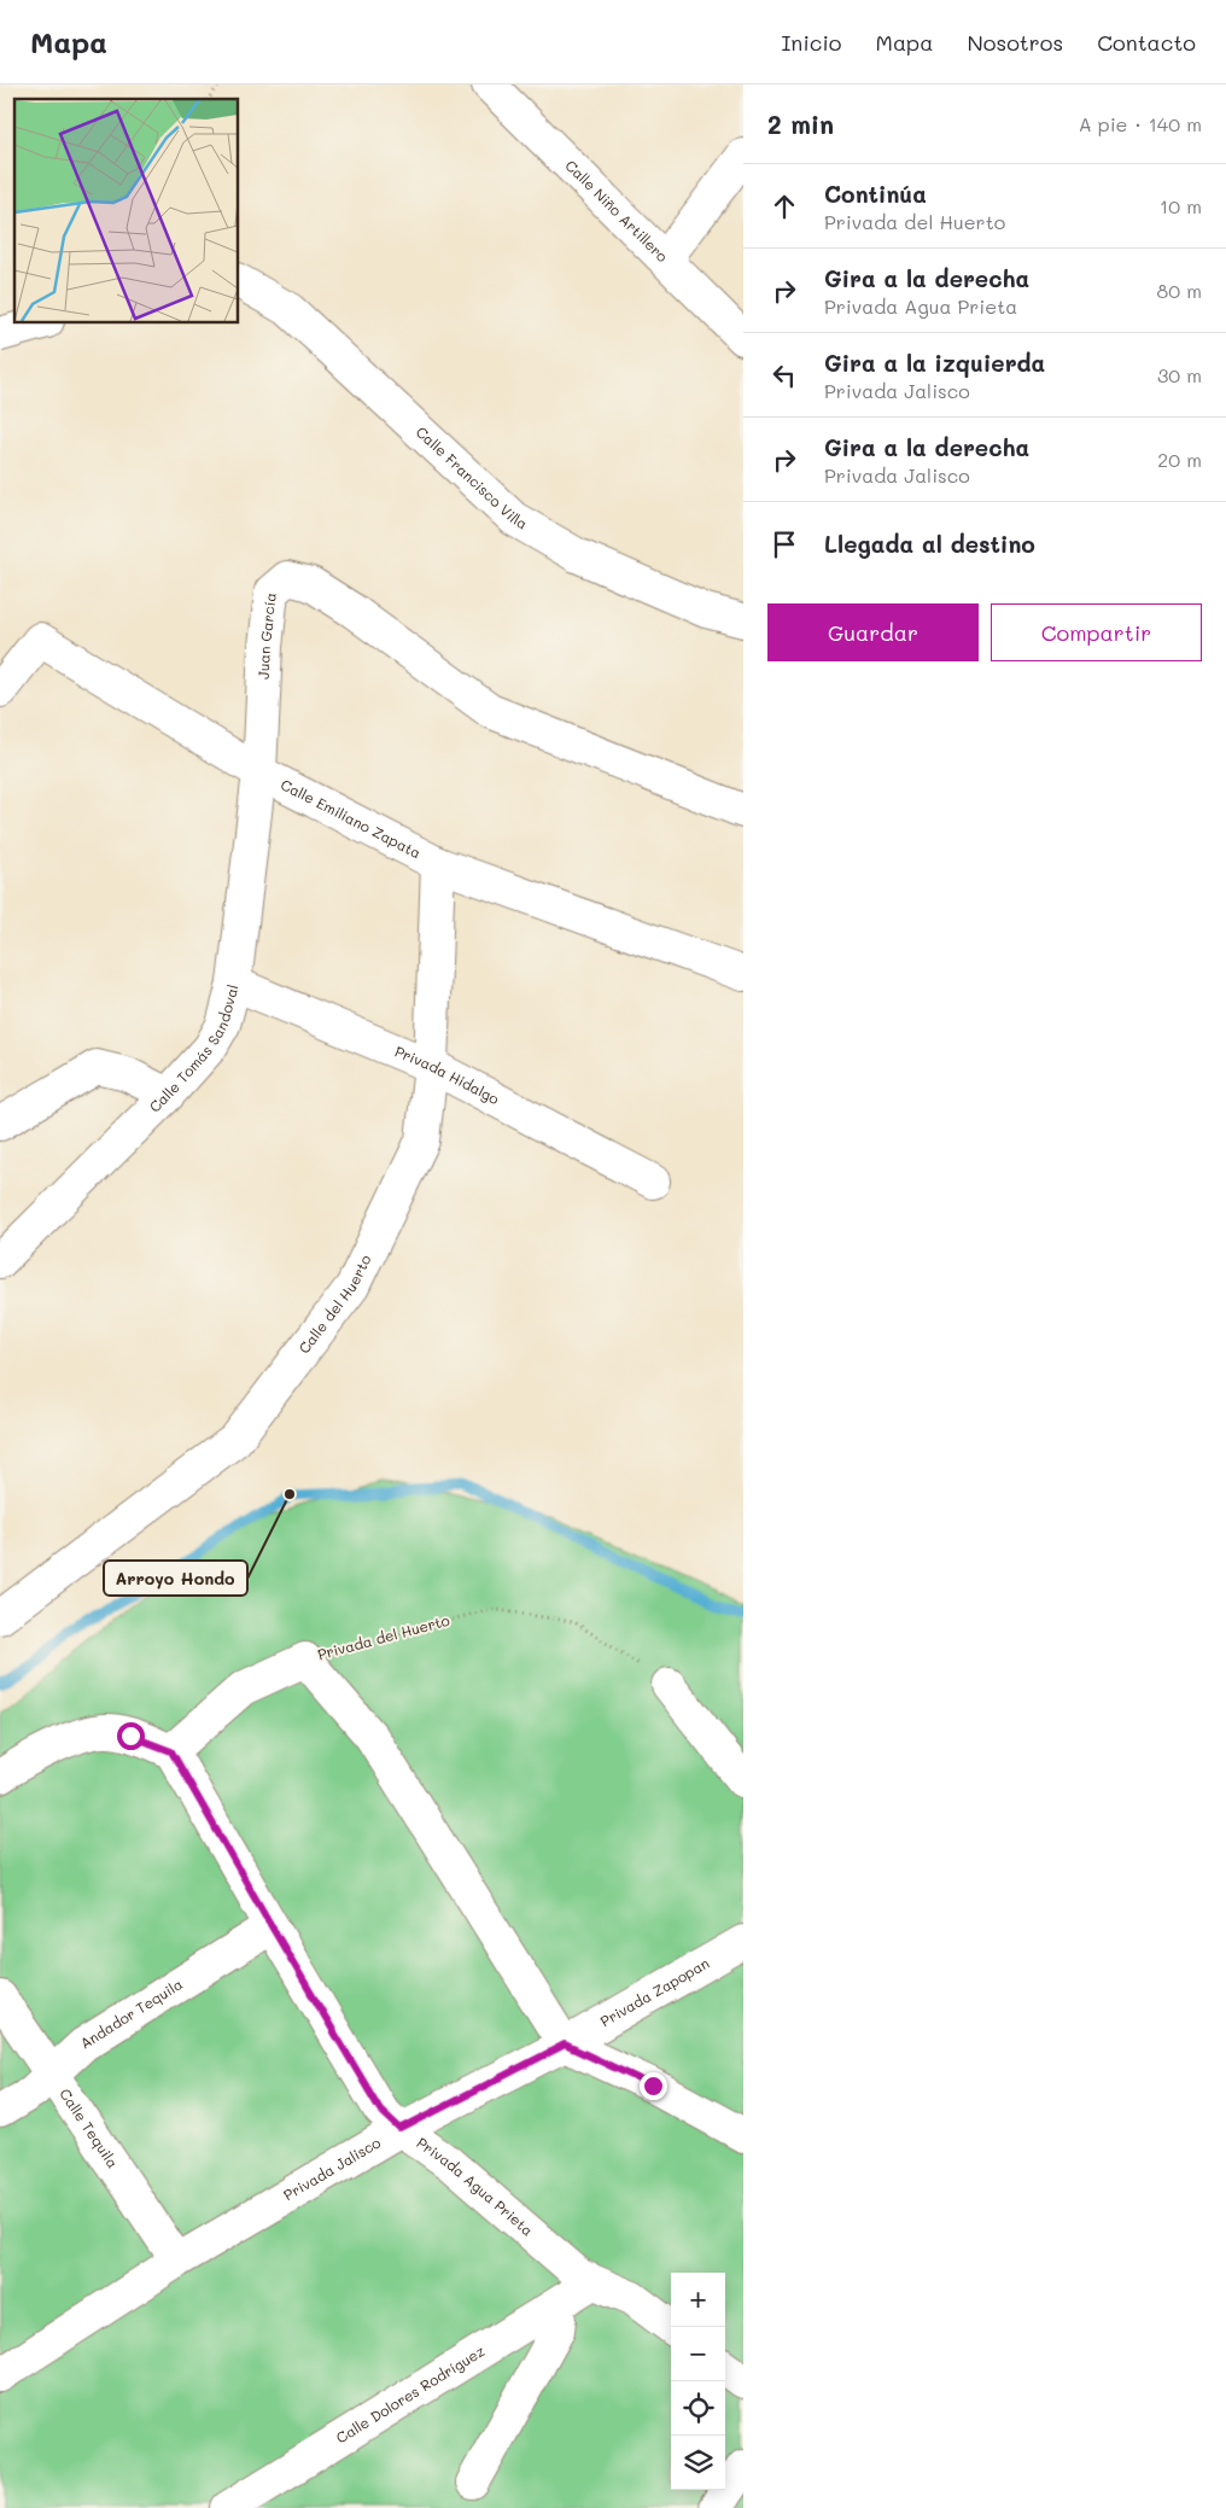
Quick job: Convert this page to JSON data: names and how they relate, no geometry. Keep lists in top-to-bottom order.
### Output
{
  "streets": {
    "street": [
      "Calle Niño Artillero",
      "Calle Francisco Villa",
      "Juan García",
      "Calle Emiliano Zapata",
      "Calle Tomás Sandoval",
      "Privada Hidalgo",
      "Calle del Huerto",
      "Privada del Huerto",
      "Privada Zapopan",
      "Andador Tequila",
      "Calle Tequila",
      "Privada Jalisco",
      "Privada Agua Prieta",
      "Calle Dolores Rodríguez"
    ]
  },
  "crossings": [
    ["Juan García", "Calle Emiliano Zapata"],
    ["Juan García", "Calle Tomás Sandoval"],
    ["Calle Emiliano Zapata", "Calle Tomás Sandoval"],
    ["Calle Emiliano Zapata", "Calle del Huerto"],
    ["Calle Tomás Sandoval", "Privada Hidalgo"],
    ["Privada Hidalgo", "Calle del Huerto"],
    ["Privada del Huerto", "Privada Agua Prieta"],
    ["Privada Zapopan", "Privada Jalisco"],
    ["Andador Tequila", "Calle Tequila"],
    ["Andador Tequila", "Privada Agua Prieta"],
    ["Calle Tequila", "Privada Jalisco"],
    ["Privada Jalisco", "Privada Agua Prieta"],
    ["Privada Agua Prieta", "Calle Dolores Rodríguez"]
  ],
  "places": ["Arroyo Hondo"],
  "page": {
    "header": "Mapa",
    "nav": [
      "Inicio",
      "Mapa",
      "Nosotros",
      "Contacto"
    ],
    "heading": ["2 min", "A pie · 140 m"],
    "list": [
      ["Continúa", "Privada del Huerto", "10 m"],
      ["Gira a la derecha", "Privada Agua Prieta", "80 m"],
      ["Gira a la izquierda", "Privada Jalisco", "30 m"],
      ["Gira a la derecha", "Privada Jalisco", "20 m"],
      "Llegada al destino"
    ],
    "buttons": ["Guardar", "Compartir"],
    "map_buttons": ["+", "−"]
  }
}
